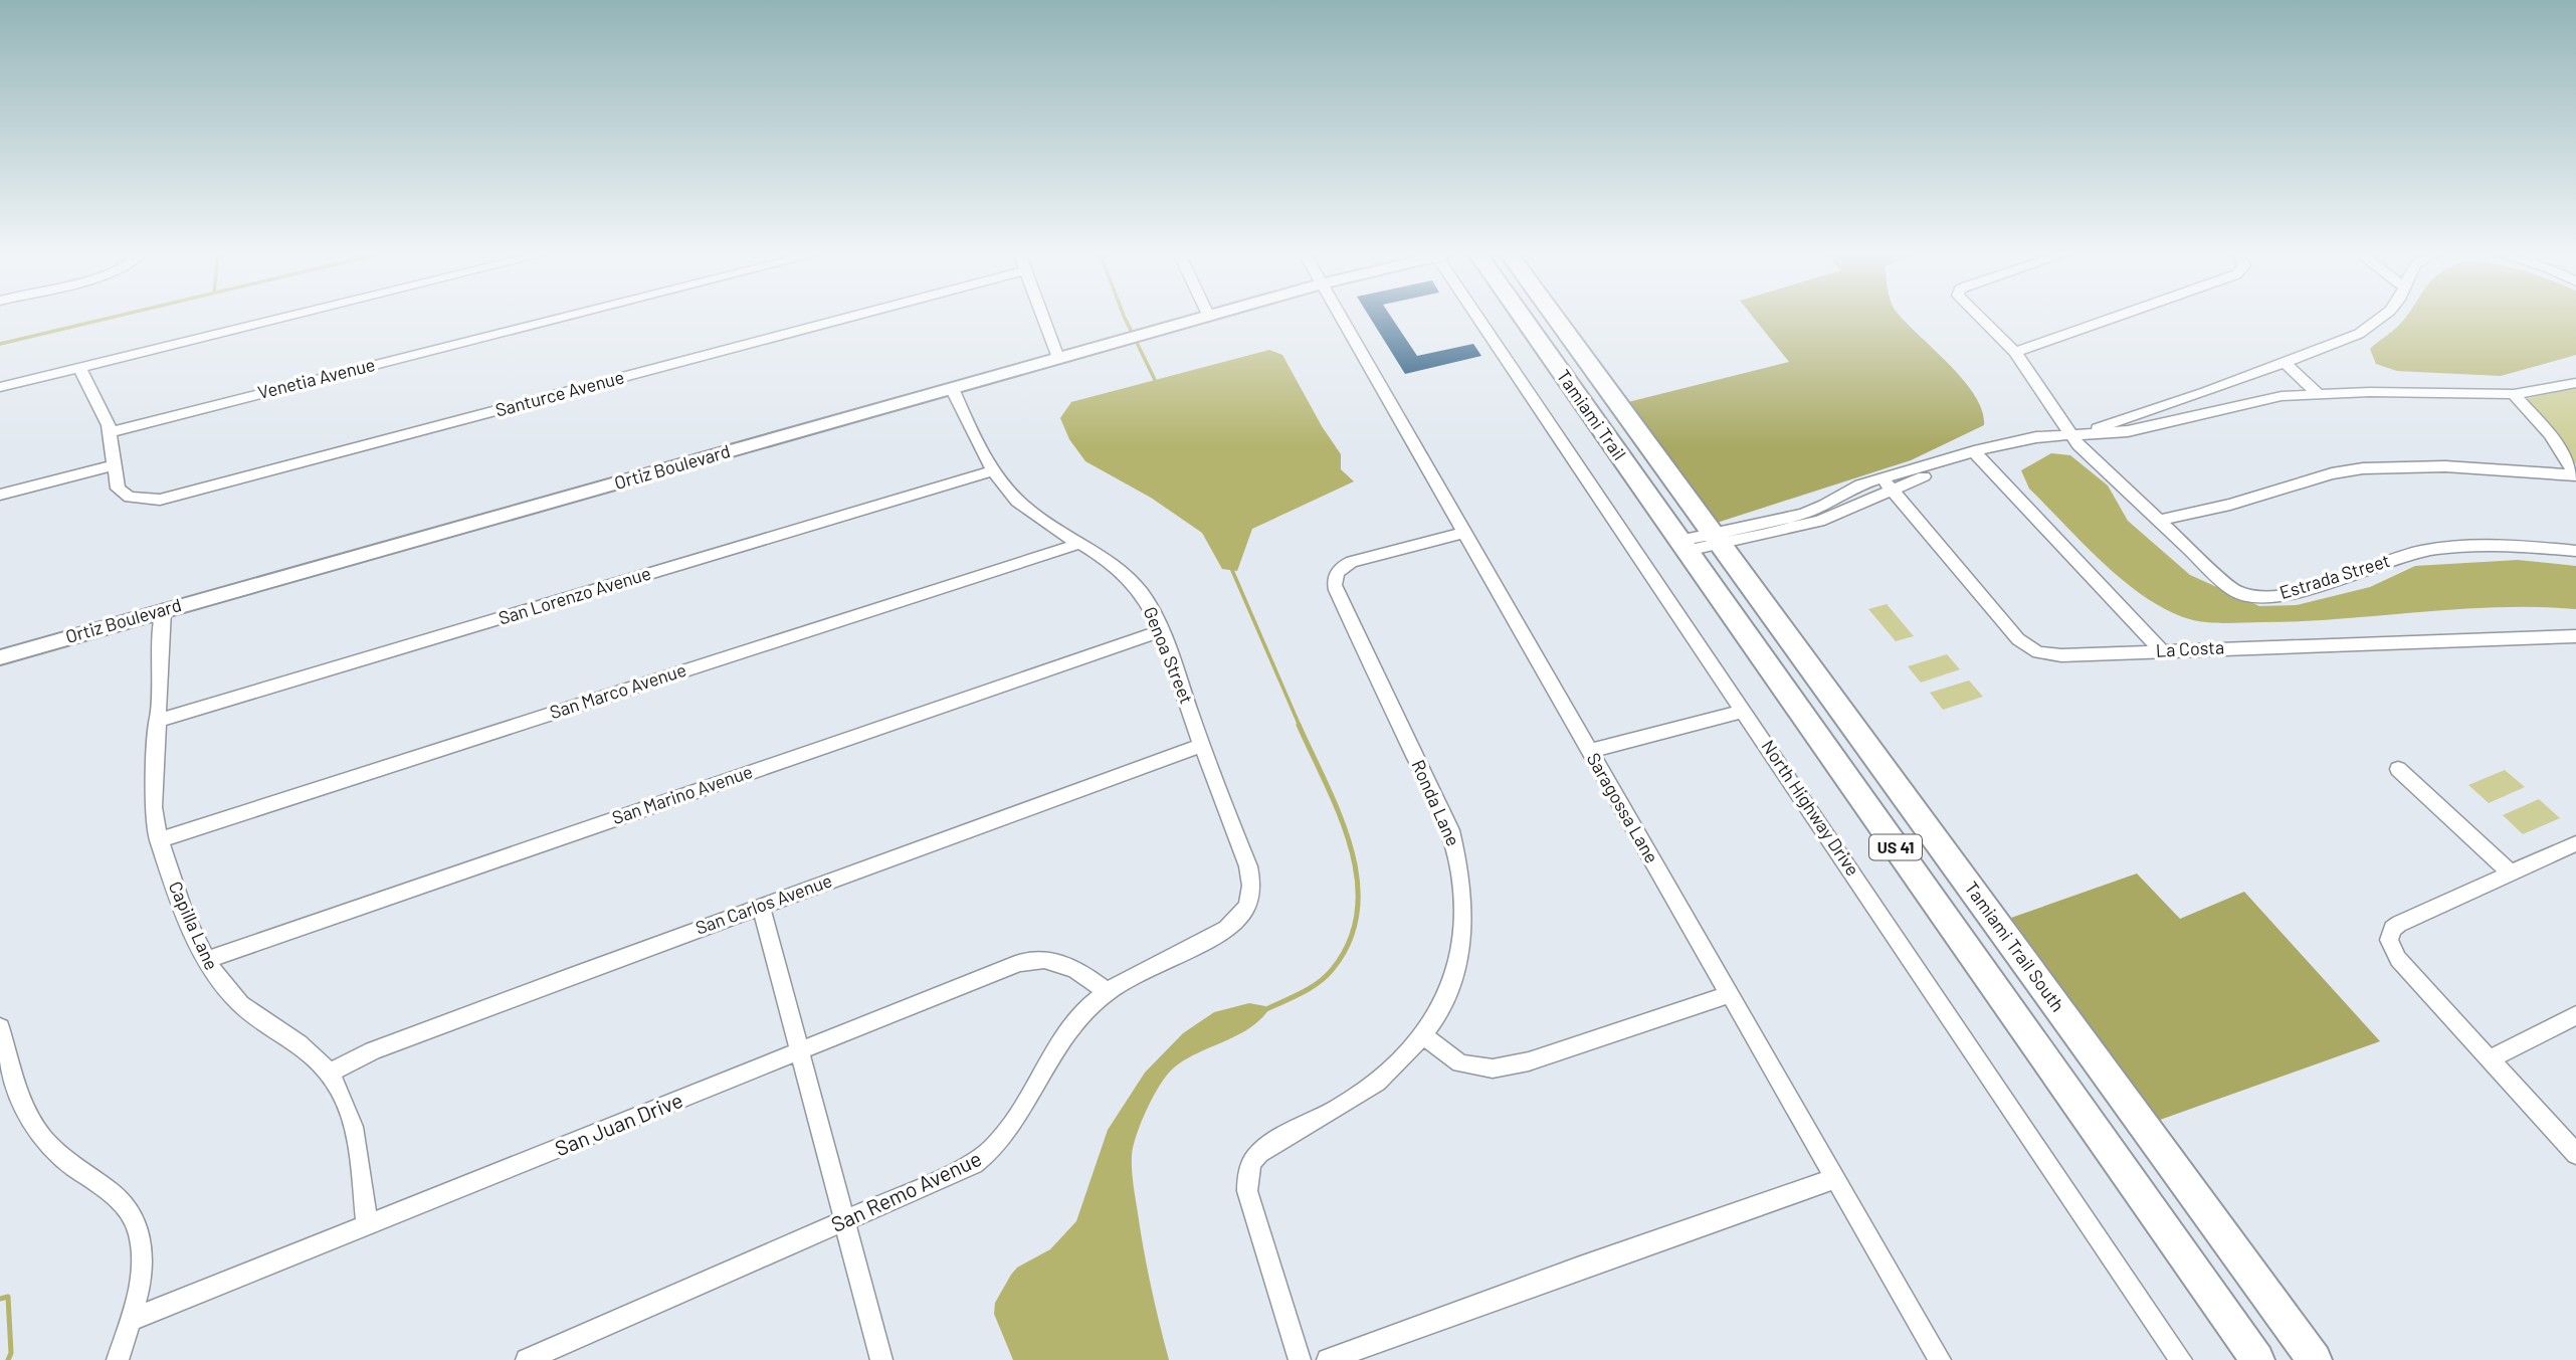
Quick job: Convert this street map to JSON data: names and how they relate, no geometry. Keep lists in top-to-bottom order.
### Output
{
  "streets": {
    "main road": ["Tamiami Trail", "US 41", "Tamiami Trail South"],
    "street": [
      "Venetia Avenue",
      "Santurce Avenue",
      "Ortiz Boulevard",
      "Estrada Street",
      "San Lorenzo Avenue",
      "La Costa",
      "Genoa Street",
      "San Marco Avenue",
      "San Marino Avenue",
      "Ronda Lane",
      "Saragossa Lane",
      "North Highway Drive",
      "San Carlos Avenue",
      "Capilla Lane",
      "San Juan Drive",
      "San Remo Avenue"
    ]
  },
  "crossings": [
    ["Venetia Avenue", "Santurce Avenue"],
    ["Tamiami Trail", "US 41"],
    ["Tamiami Trail", "Tamiami Trail South"],
    ["Ortiz Boulevard", "Genoa Street"],
    ["Ortiz Boulevard", "Capilla Lane"],
    ["San Lorenzo Avenue", "Genoa Street"],
    ["San Lorenzo Avenue", "Capilla Lane"],
    ["Genoa Street", "San Marco Avenue"],
    ["Genoa Street", "San Marino Avenue"],
    ["Genoa Street", "San Carlos Avenue"],
    ["Genoa Street", "San Remo Avenue"],
    ["San Marco Avenue", "Capilla Lane"],
    ["San Marino Avenue", "Capilla Lane"],
    ["Ronda Lane", "Saragossa Lane"],
    ["US 41", "Tamiami Trail South"],
    ["San Carlos Avenue", "Capilla Lane"],
    ["Capilla Lane", "San Juan Drive"],
    ["San Juan Drive", "San Remo Avenue"]
  ]
}
